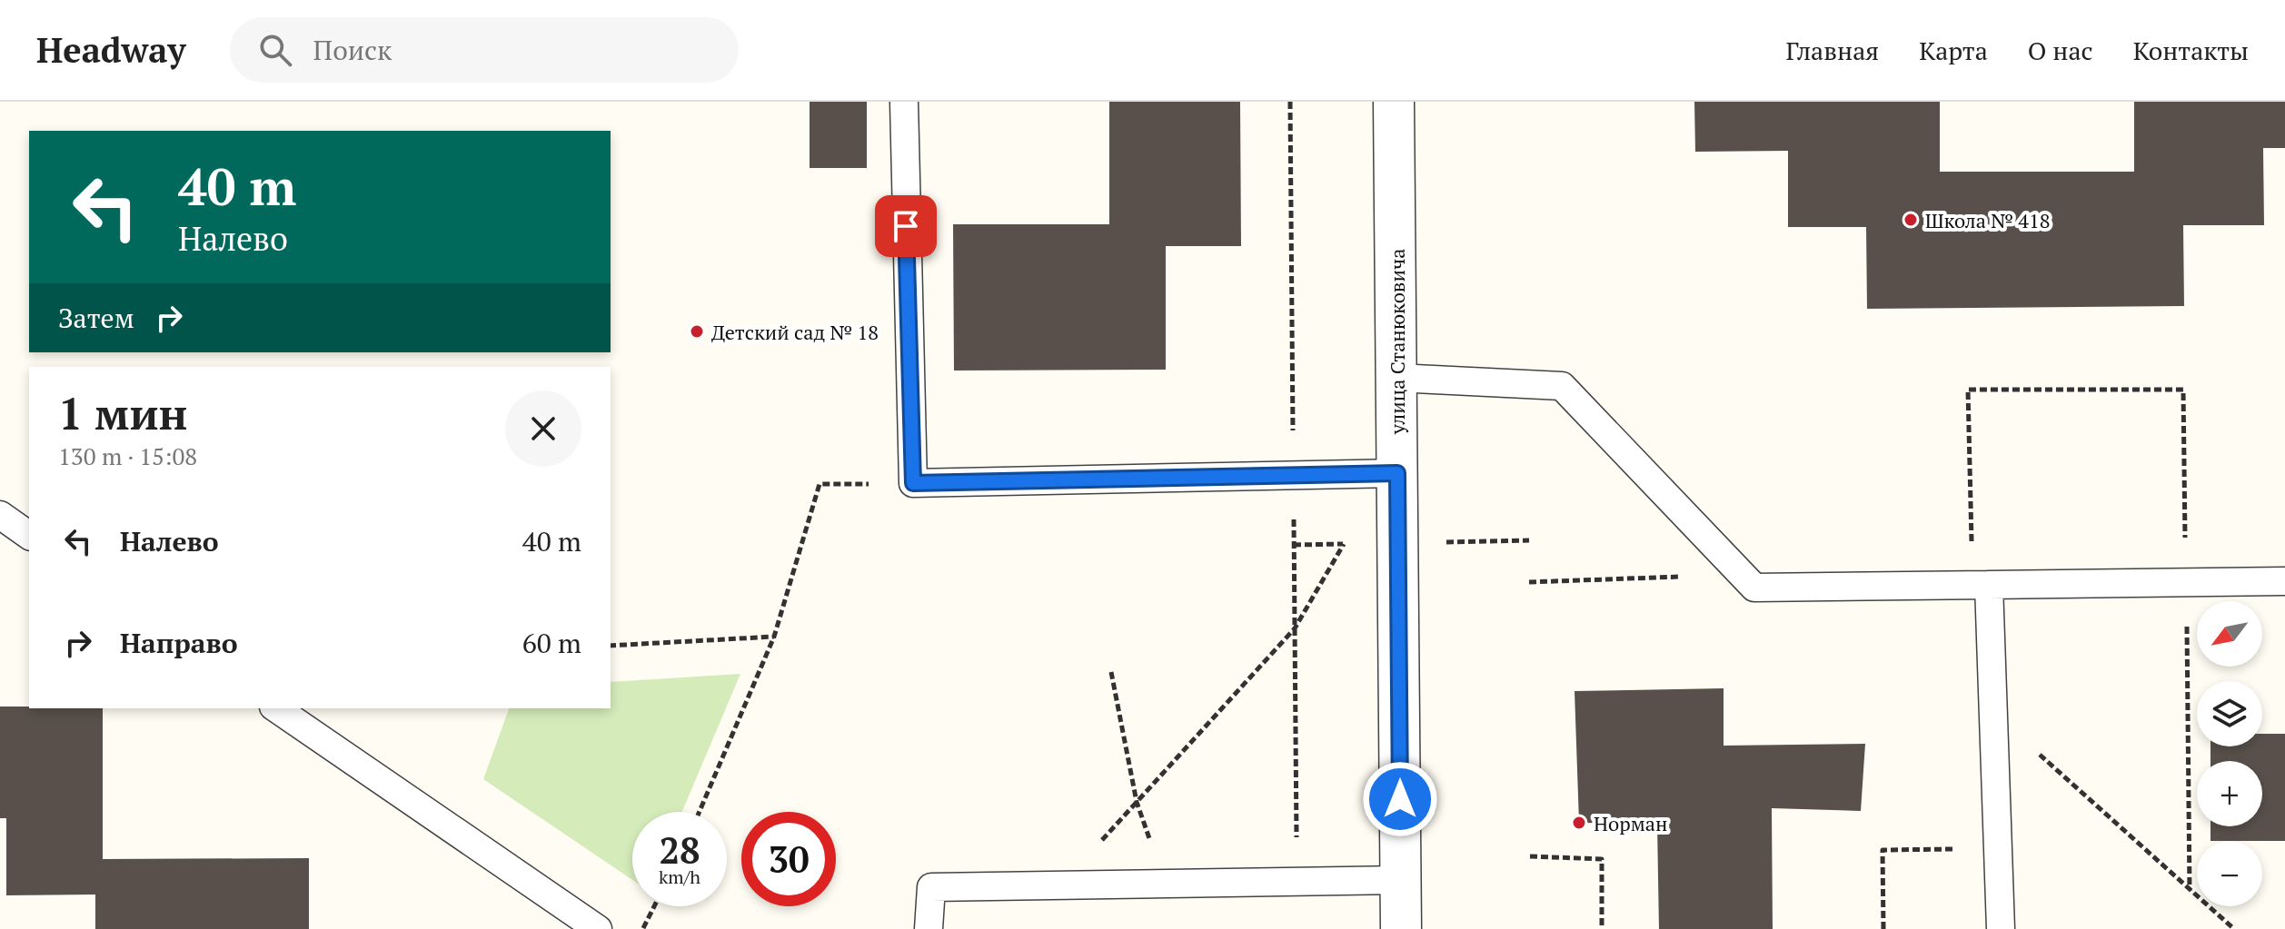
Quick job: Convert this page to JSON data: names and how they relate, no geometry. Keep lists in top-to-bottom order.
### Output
{
  "streets": {
    "street": ["улица Станюковича"]
  },
  "places": ["Школа № 418", "Детский сад № 18", "Норман"],
  "north": "bottom left",
  "page": {
    "header": "Headway",
    "search": "Поиск",
    "nav": [
      "Главная",
      "Карта",
      "О нас",
      "Контакты"
    ],
    "turn": ["40 m", "Налево"],
    "then": "Затем",
    "heading": ["1 мин", "130 m · 15:08"],
    "list": [
      {
        "name": "Налево",
        "value": "40 m"
      },
      {
        "name": "Направо",
        "value": "60 m"
      }
    ],
    "map_buttons": ["+", "−"],
    "speed": "28 km/h",
    "limit": "30"
  }
}
